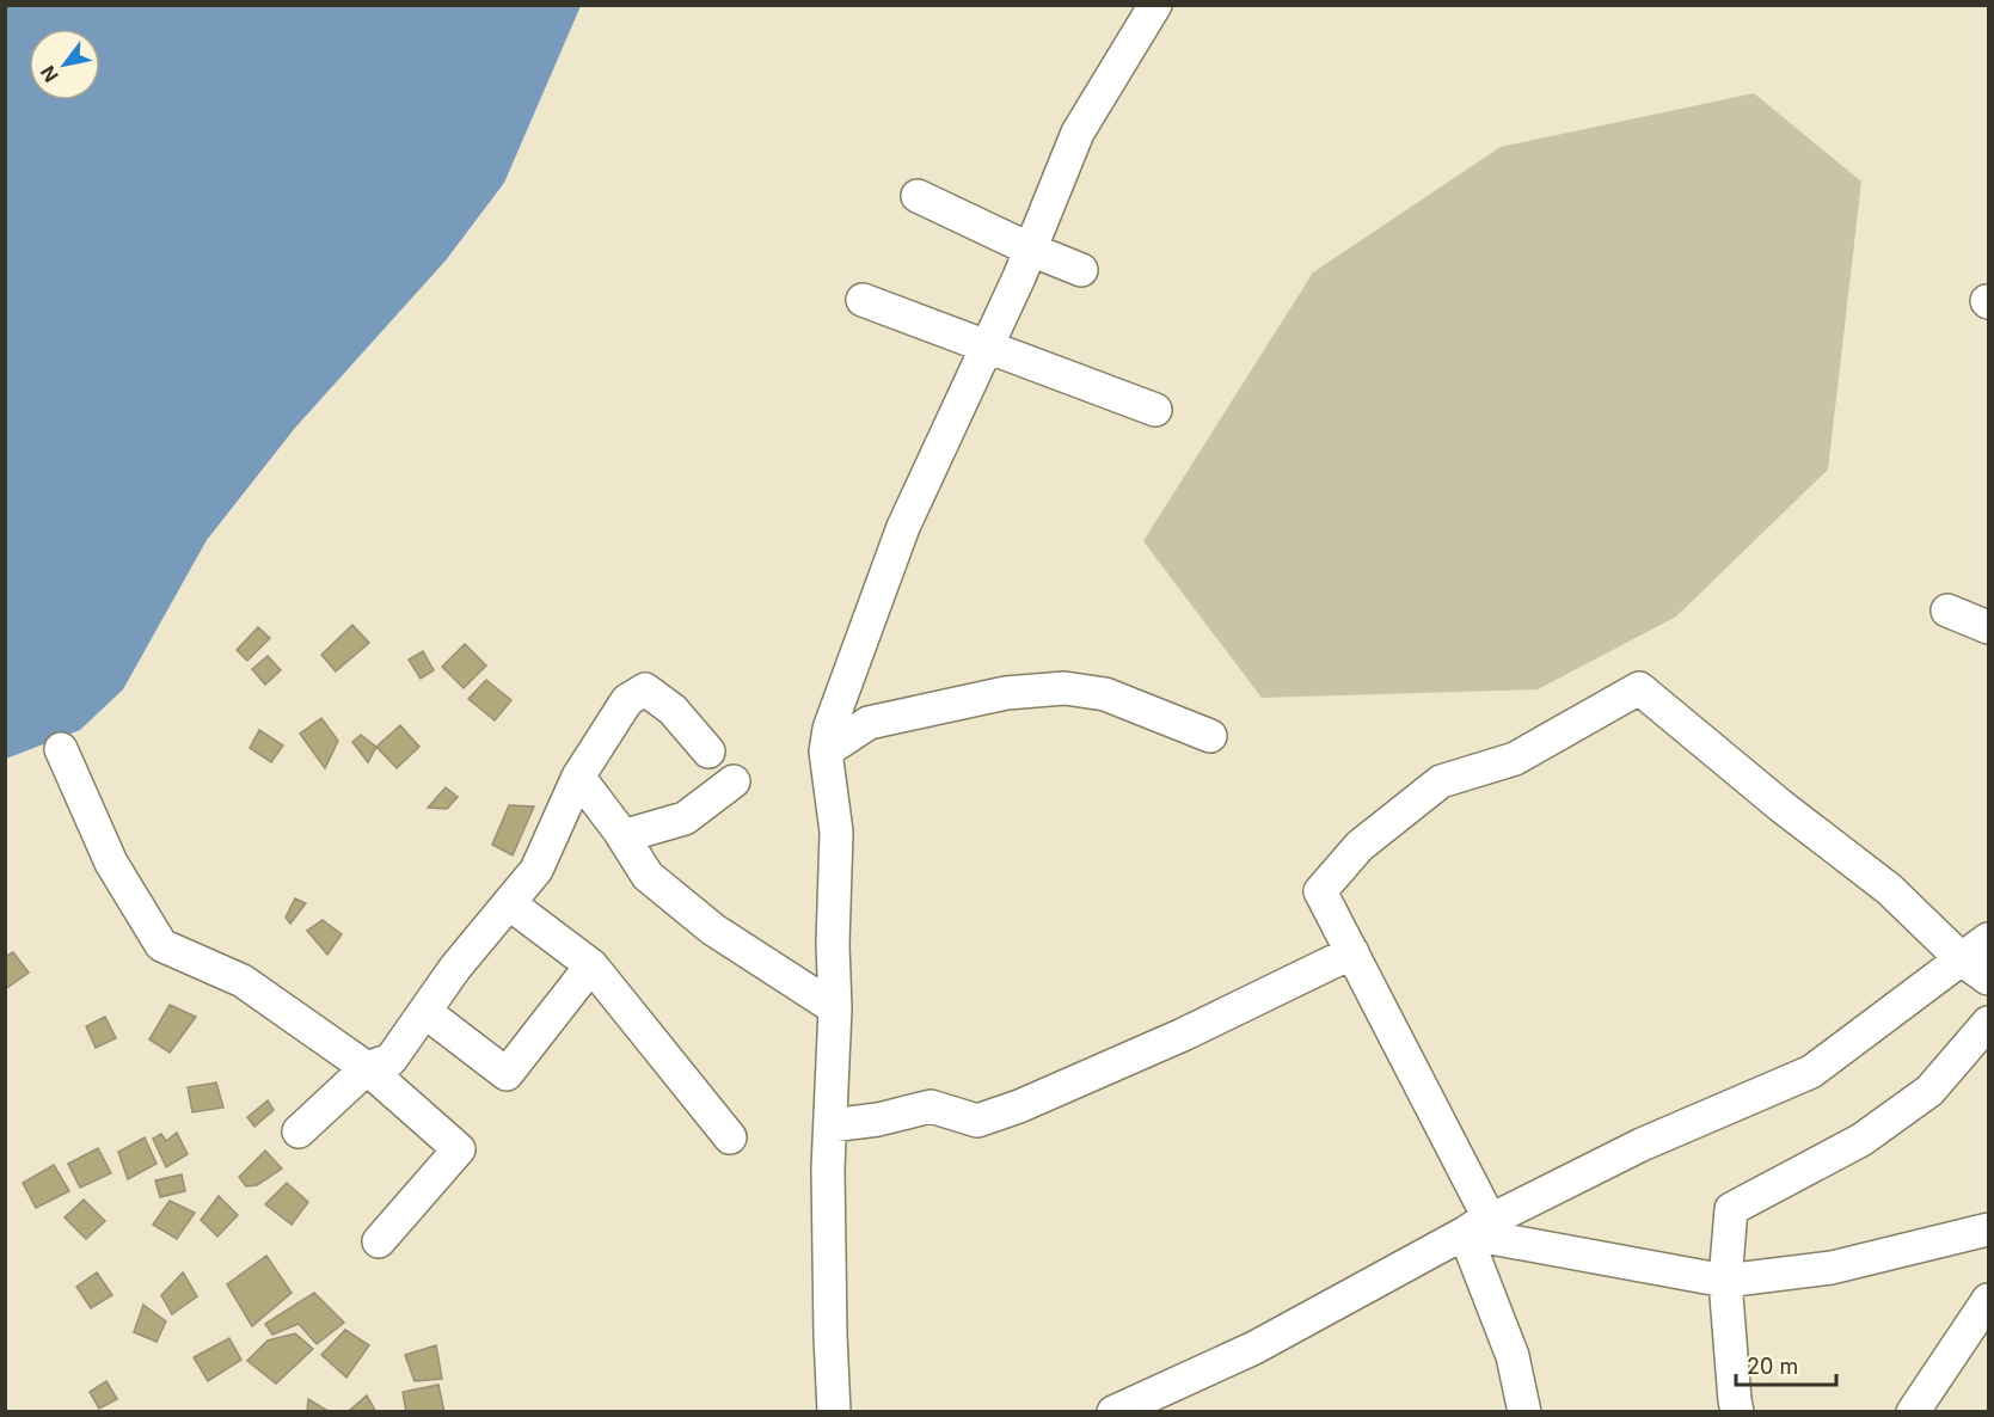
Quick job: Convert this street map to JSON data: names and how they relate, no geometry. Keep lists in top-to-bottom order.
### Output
{
  "scale_bar": "20 m",
  "north": "bottom left"
}
